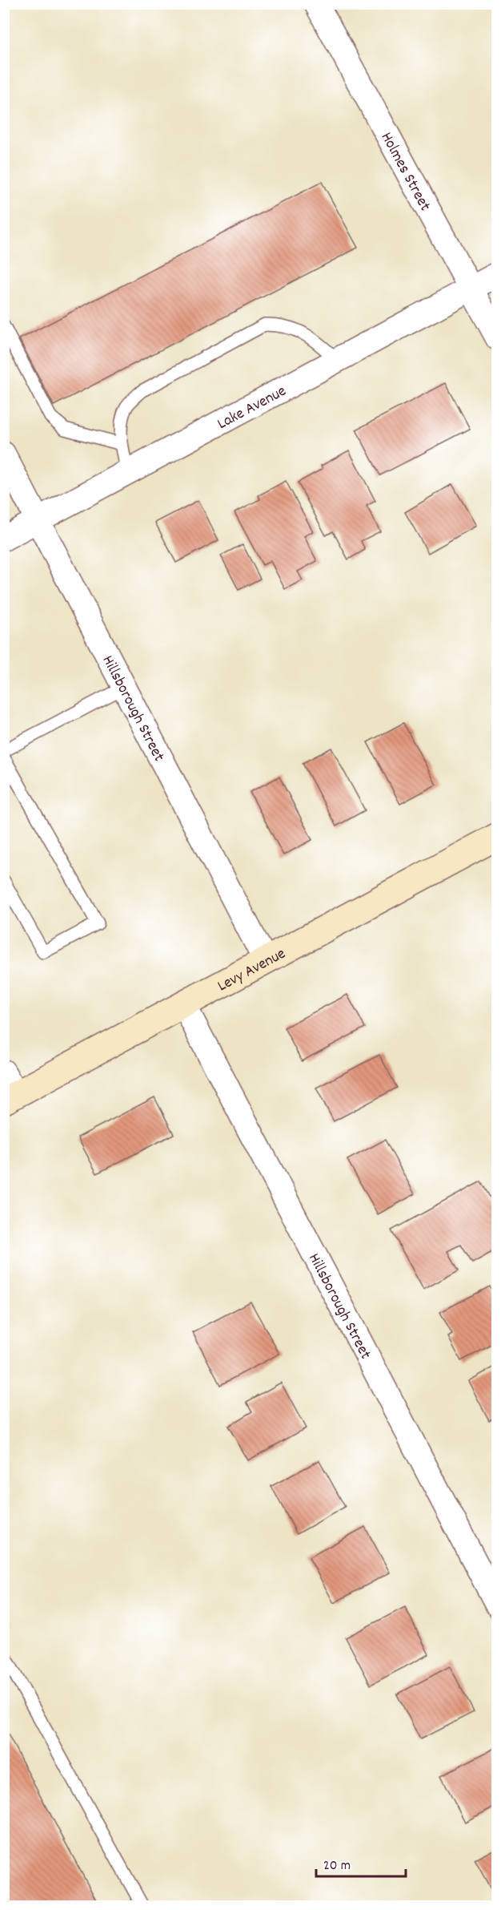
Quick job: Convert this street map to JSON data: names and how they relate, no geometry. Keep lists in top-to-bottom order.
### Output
{
  "streets": {
    "street": [
      "Holmes Street",
      "Lake Avenue",
      "Hillsborough Street",
      "Levy Avenue"
    ]
  },
  "crossings": [
    ["Holmes Street", "Lake Avenue"],
    ["Lake Avenue", "Hillsborough Street"],
    ["Hillsborough Street", "Levy Avenue"]
  ],
  "scale_bar": "20 m"
}
